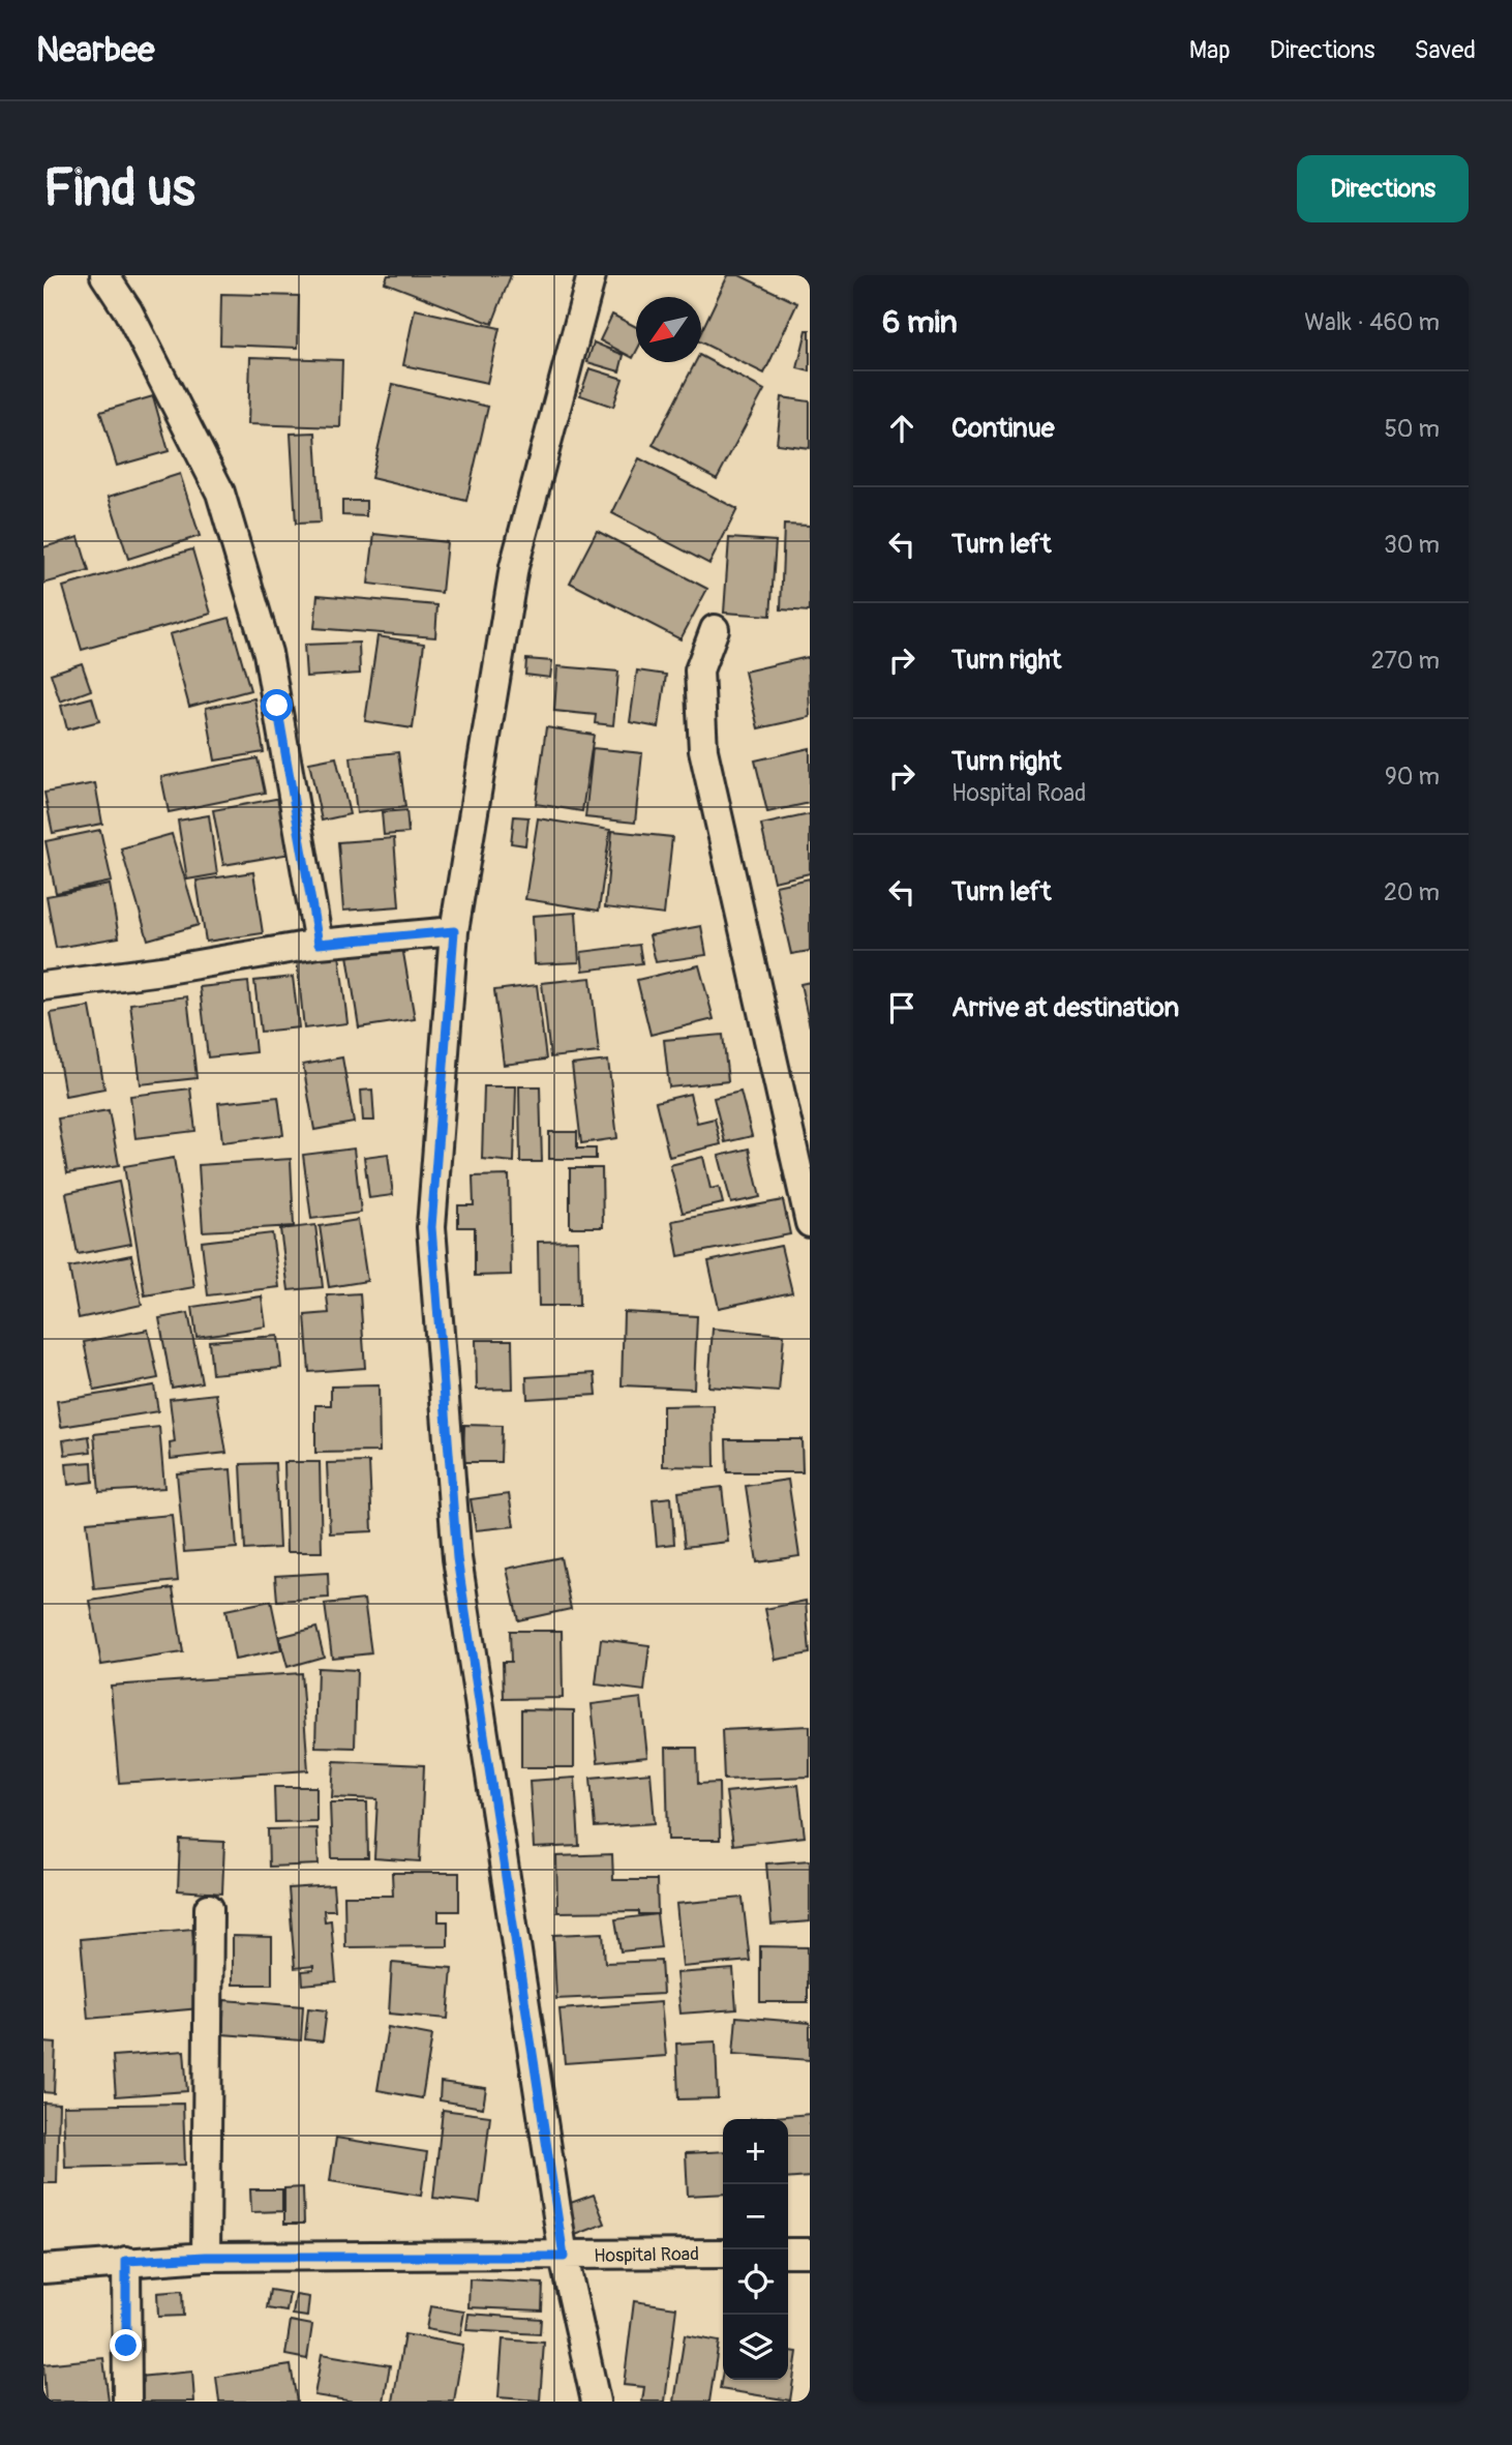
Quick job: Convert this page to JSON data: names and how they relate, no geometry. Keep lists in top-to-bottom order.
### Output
{
  "streets": {
    "street": ["Hospital Road"]
  },
  "north": "bottom left",
  "page": {
    "header": "Nearbee",
    "nav": ["Map", "Directions", "Saved"],
    "buttons": "Directions",
    "title": "Find us",
    "heading": ["6 min", "Walk · 460 m"],
    "list": [
      ["Continue", "50 m"],
      ["Turn left", "30 m"],
      ["Turn right", "270 m"],
      ["Turn right", "Hospital Road", "90 m"],
      ["Turn left", "20 m"],
      "Arrive at destination"
    ],
    "map_buttons": ["+", "−"]
  }
}
